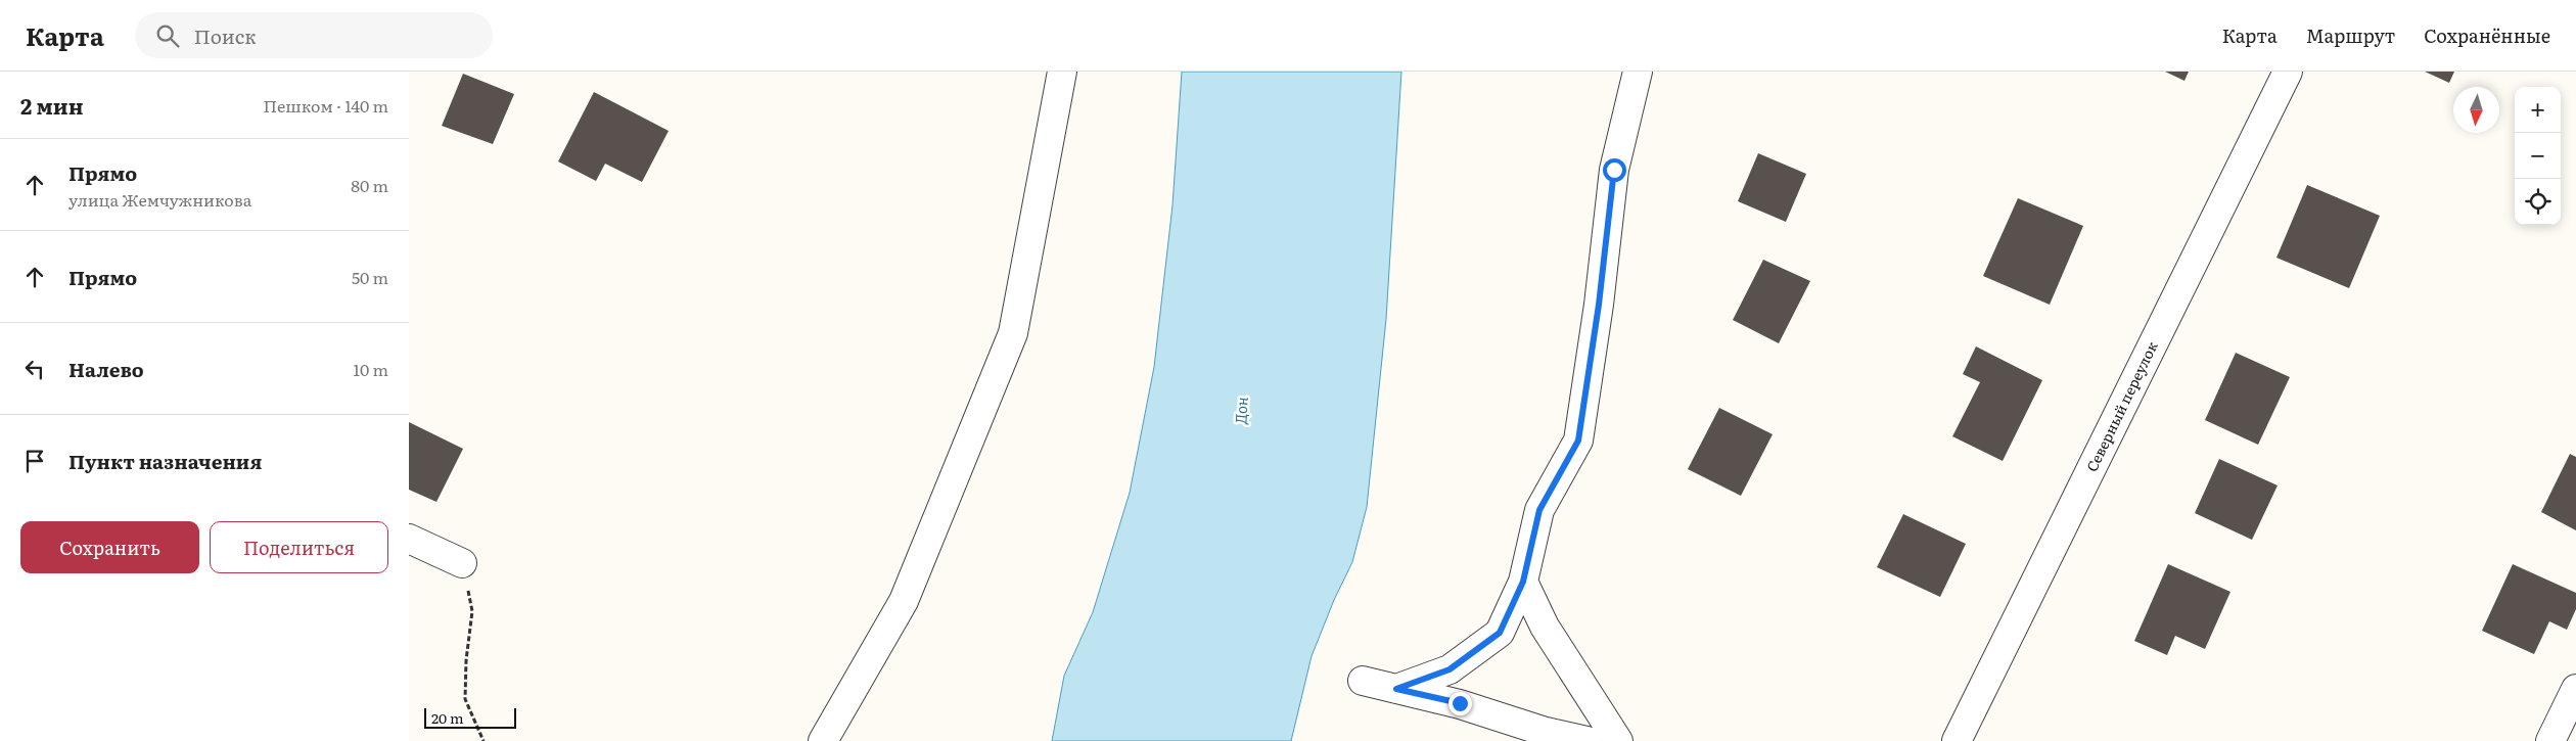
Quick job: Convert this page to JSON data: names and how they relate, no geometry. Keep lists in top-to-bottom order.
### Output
{
  "streets": {
    "street": ["Северный переулок"]
  },
  "water": ["Дон"],
  "scale_bar": "20 m",
  "north": "bottom",
  "page": {
    "header": "Карта",
    "search": "Поиск",
    "nav": ["Карта", "Маршрут", "Сохранённые"],
    "heading": ["2 мин", "Пешком · 140 m"],
    "map_buttons": ["+", "−"],
    "list": [
      ["Прямо", "улица Жемчужникова", "80 m"],
      ["Прямо", "50 m"],
      ["Налево", "10 m"],
      "Пункт назначения"
    ],
    "buttons": ["Сохранить", "Поделиться"],
    "scale": "20 m"
  }
}
